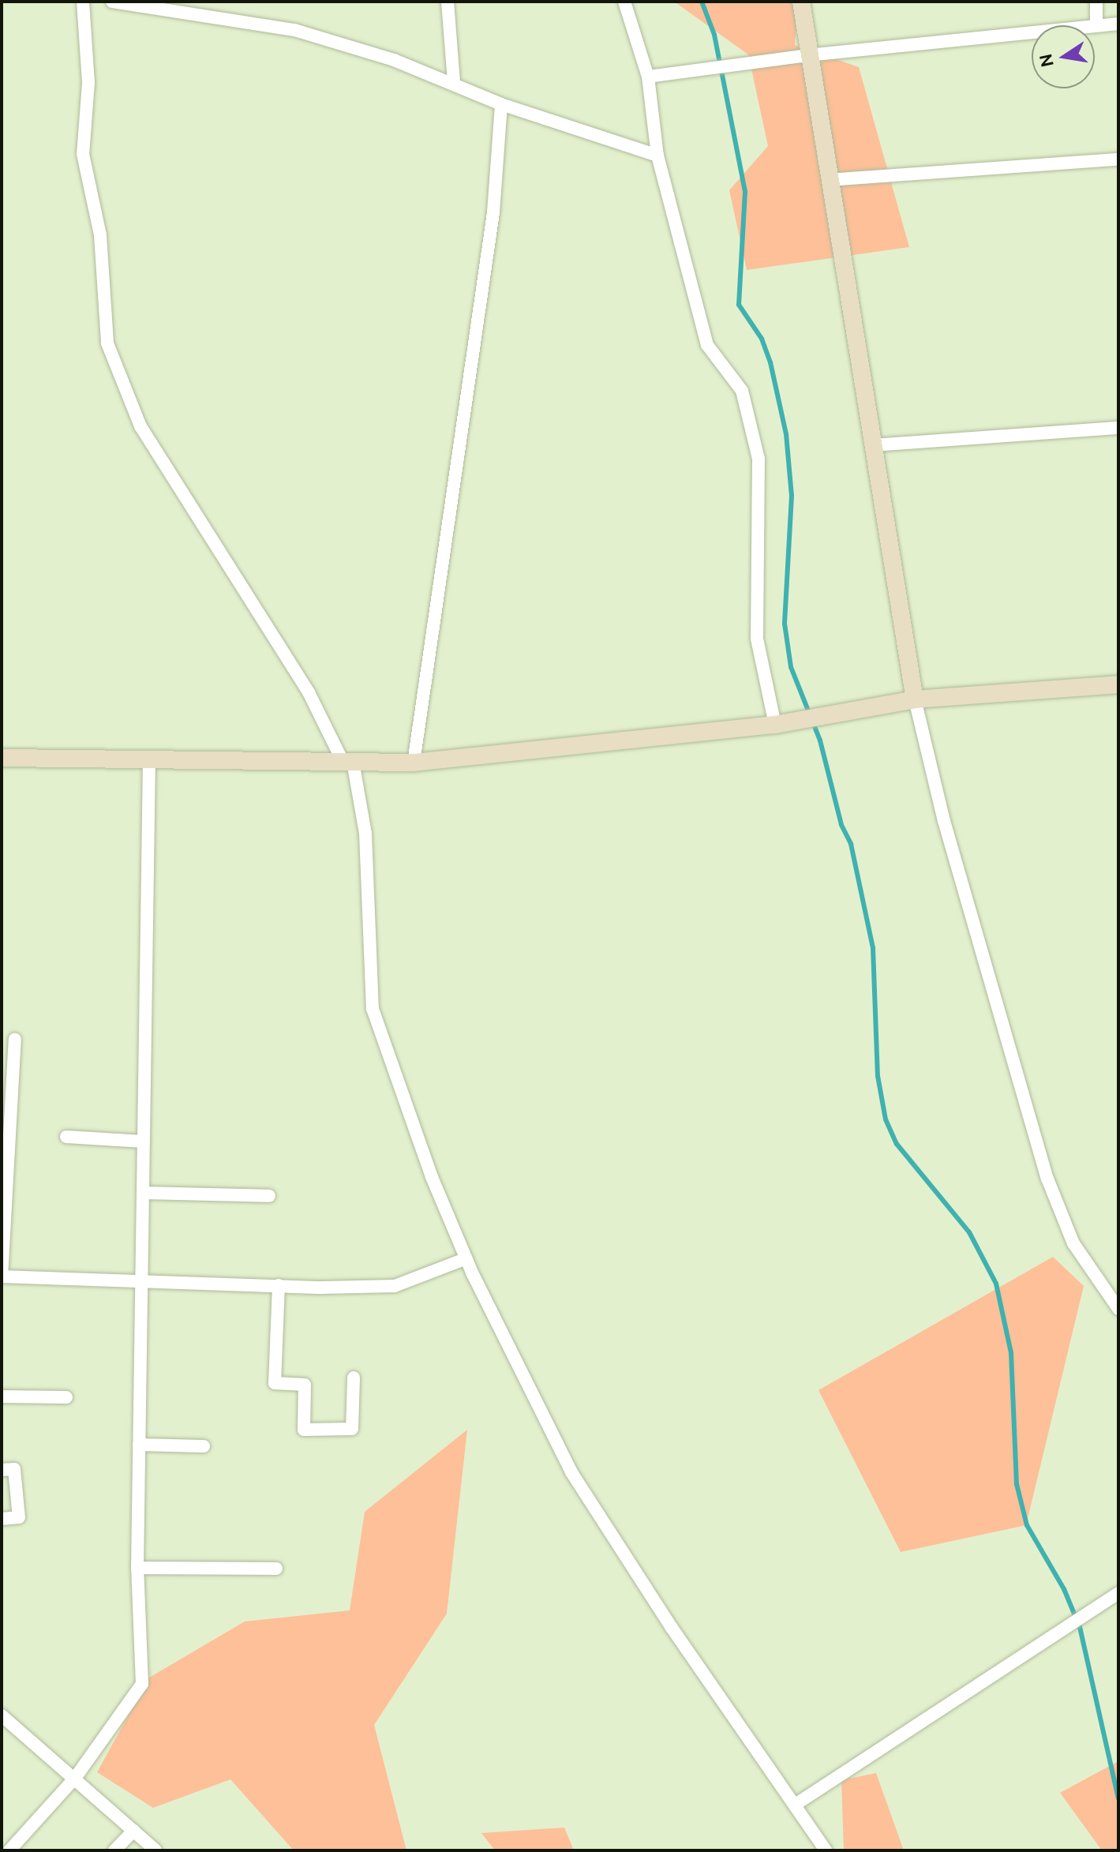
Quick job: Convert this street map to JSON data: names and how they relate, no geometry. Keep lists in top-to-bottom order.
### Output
{
  "north": "left"
}
